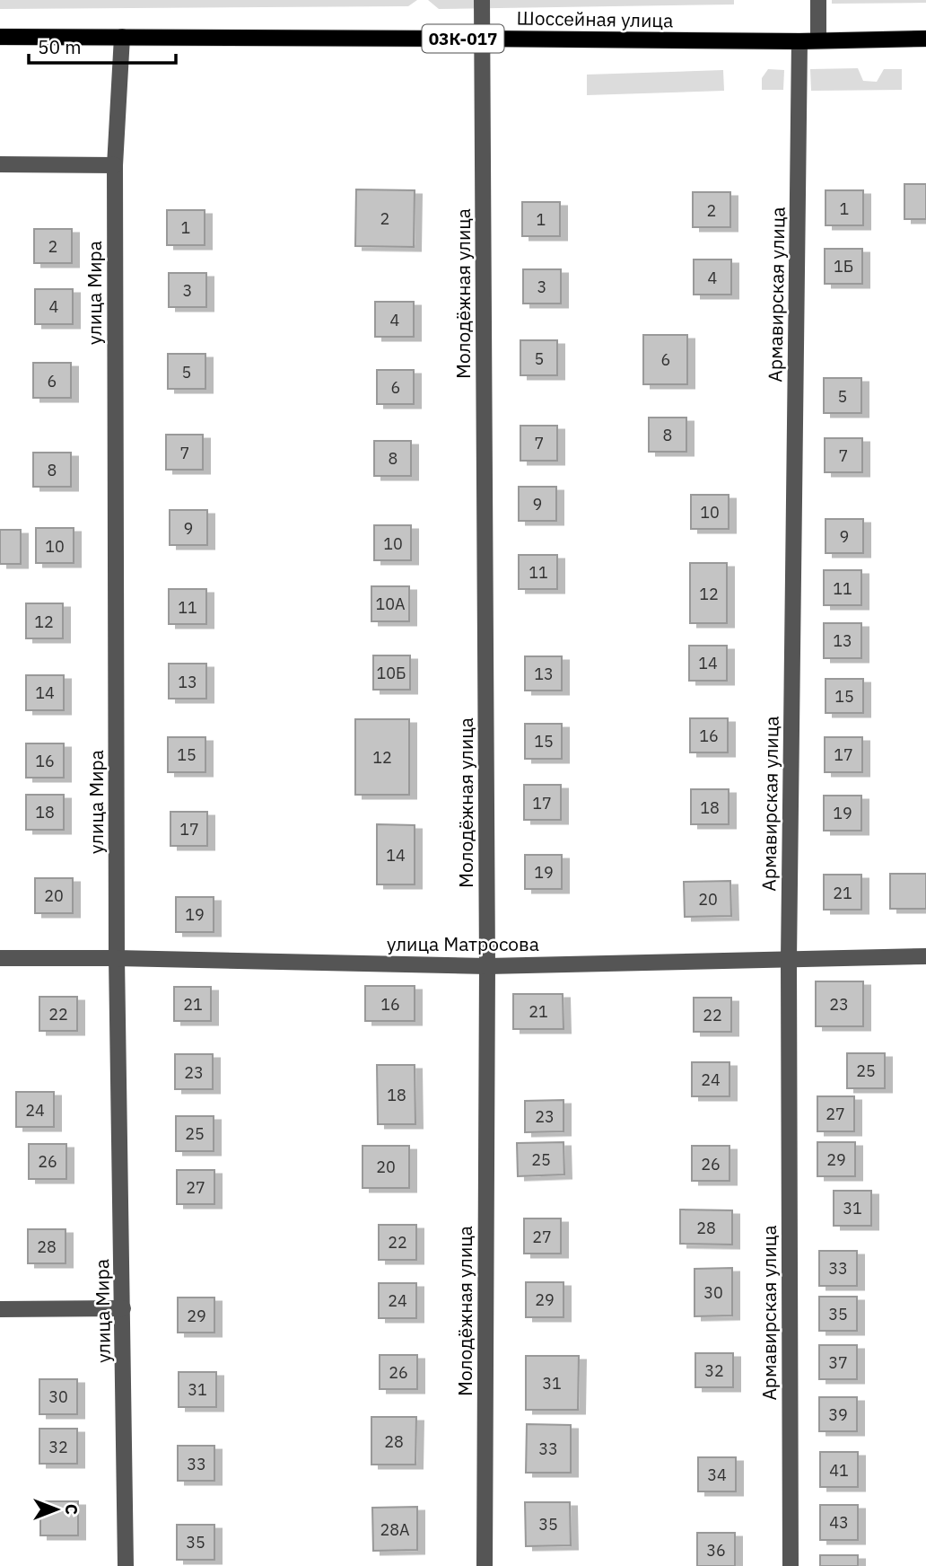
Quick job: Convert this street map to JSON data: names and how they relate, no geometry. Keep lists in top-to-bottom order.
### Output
{
  "streets": {
    "main road": ["Шоссейная улица", "03К-017"],
    "street": [
      "улица Мира",
      "Молодёжная улица",
      "Армавирская улица",
      "улица Матросова"
    ]
  },
  "crossings": [
    ["Шоссейная улица", "улица Мира"],
    ["Шоссейная улица", "Молодёжная улица"],
    ["Шоссейная улица", "Армавирская улица"],
    ["улица Мира", "улица Матросова"],
    ["Молодёжная улица", "улица Матросова"],
    ["Армавирская улица", "улица Матросова"]
  ],
  "house_numbers": [
    "1",
    "2",
    "2",
    "1",
    "1",
    "2",
    "1Б",
    "4",
    "3",
    "3",
    "4",
    "4",
    "5",
    "6",
    "5",
    "6",
    "6",
    "5",
    "8",
    "7",
    "7",
    "7",
    "8",
    "8",
    "9",
    "10",
    "9",
    "9",
    "10",
    "10",
    "11",
    "11",
    "12",
    "10А",
    "11",
    "12",
    "13",
    "14",
    "10Б",
    "13",
    "13",
    "14",
    "15",
    "16",
    "15",
    "15",
    "17",
    "12",
    "16",
    "17",
    "18",
    "18",
    "19",
    "17",
    "14",
    "19",
    "21",
    "20",
    "20",
    "19",
    "21",
    "16",
    "23",
    "21",
    "22",
    "22",
    "25",
    "23",
    "24",
    "18",
    "24",
    "27",
    "23",
    "25",
    "25",
    "29",
    "26",
    "26",
    "20",
    "27",
    "31",
    "28",
    "27",
    "22",
    "28",
    "33",
    "30",
    "29",
    "24",
    "35",
    "29",
    "37",
    "32",
    "26",
    "31",
    "31",
    "30",
    "39",
    "28",
    "32",
    "33",
    "33",
    "41",
    "34",
    "43",
    "35",
    "28А",
    "35",
    "36"
  ],
  "scale_bar": "50 m",
  "north": "right"
}
